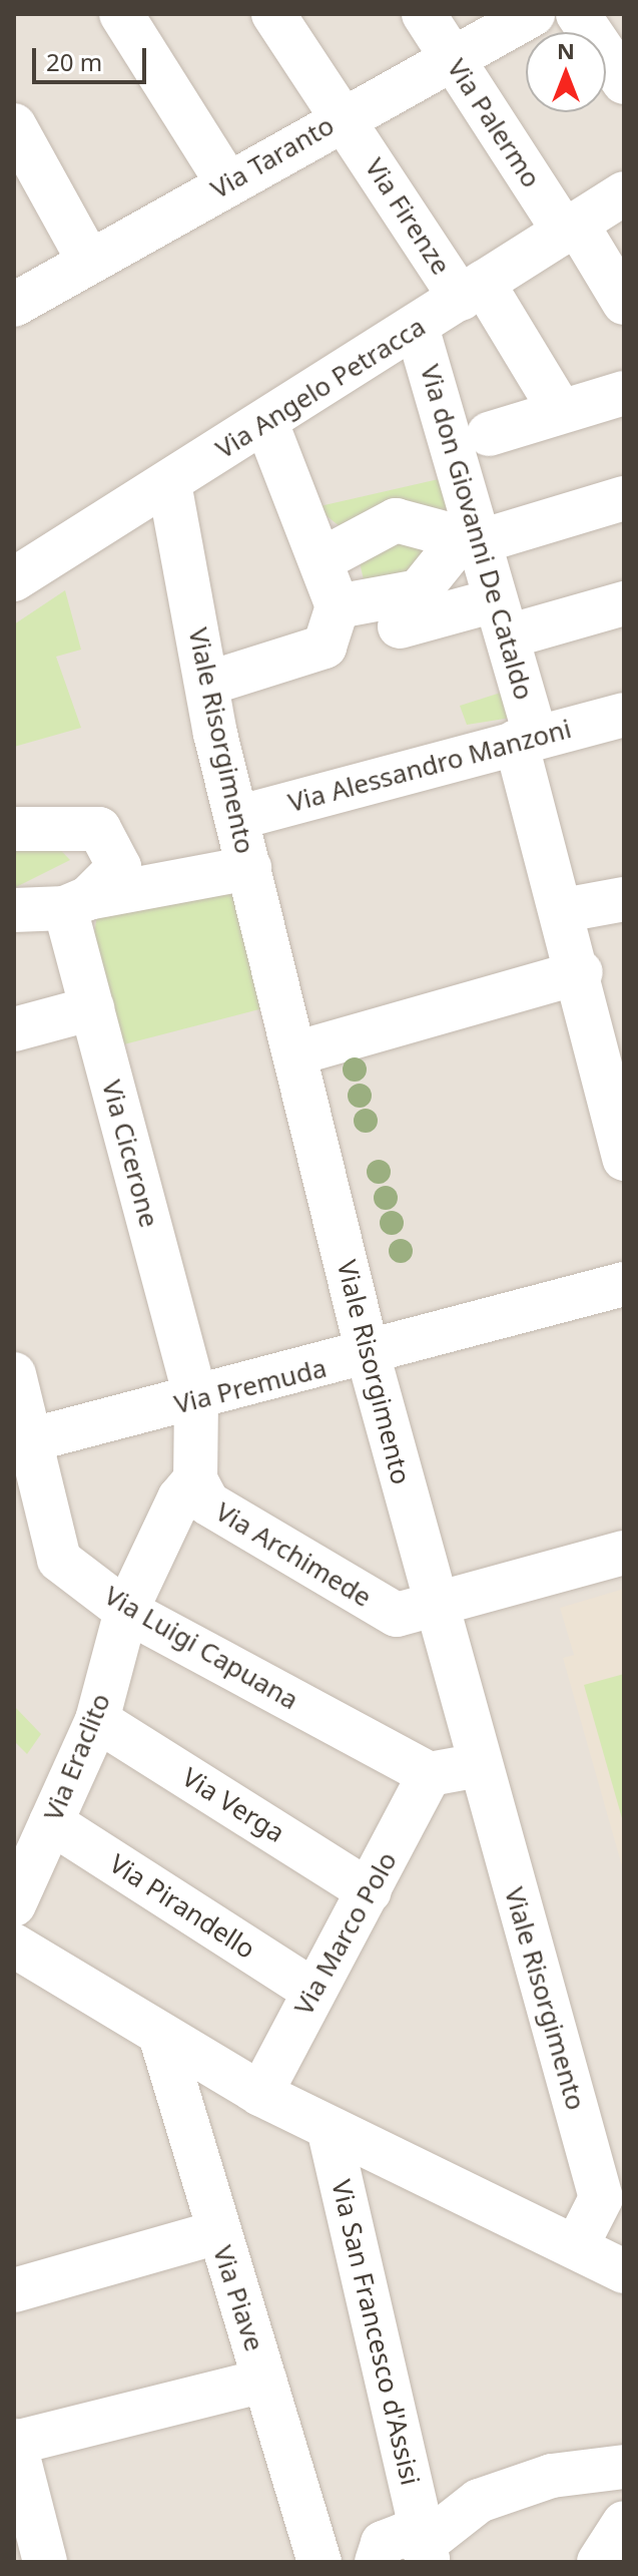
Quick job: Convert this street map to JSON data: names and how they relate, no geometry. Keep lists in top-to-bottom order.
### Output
{
  "streets": {
    "street": [
      "Via Palermo",
      "Via Taranto",
      "Via Firenze",
      "Via Angelo Petracca",
      "Via don Giovanni De Cataldo",
      "Viale Risorgimento",
      "Via Alessandro Manzoni",
      "Via Cicerone",
      "Via Premuda",
      "Via Archimede",
      "Via Luigi Capuana",
      "Via Eraclito",
      "Via Verga",
      "Via Pirandello",
      "Via Marco Polo",
      "Via Piave",
      "Via San Francesco d'Assisi"
    ]
  },
  "crossings": [
    ["Via Palermo", "Via Taranto"],
    ["Via Palermo", "Via Angelo Petracca"],
    ["Via Taranto", "Via Firenze"],
    ["Via Firenze", "Via Angelo Petracca"],
    ["Via Angelo Petracca", "Via don Giovanni De Cataldo"],
    ["Via Angelo Petracca", "Viale Risorgimento"],
    ["Via don Giovanni De Cataldo", "Via Alessandro Manzoni"],
    ["Viale Risorgimento", "Via Alessandro Manzoni"],
    ["Viale Risorgimento", "Via Premuda"],
    ["Viale Risorgimento", "Via Archimede"],
    ["Via Cicerone", "Via Premuda"],
    ["Via Cicerone", "Via Archimede"],
    ["Via Premuda", "Via Archimede"],
    ["Via Premuda", "Via Luigi Capuana"],
    ["Via Archimede", "Via Eraclito"],
    ["Via Luigi Capuana", "Via Eraclito"],
    ["Via Luigi Capuana", "Via Marco Polo"],
    ["Via Eraclito", "Via Verga"],
    ["Via Eraclito", "Via Pirandello"],
    ["Via Verga", "Via Marco Polo"],
    ["Via Pirandello", "Via Marco Polo"]
  ],
  "scale_bar": "20 m",
  "north": "top"
}
